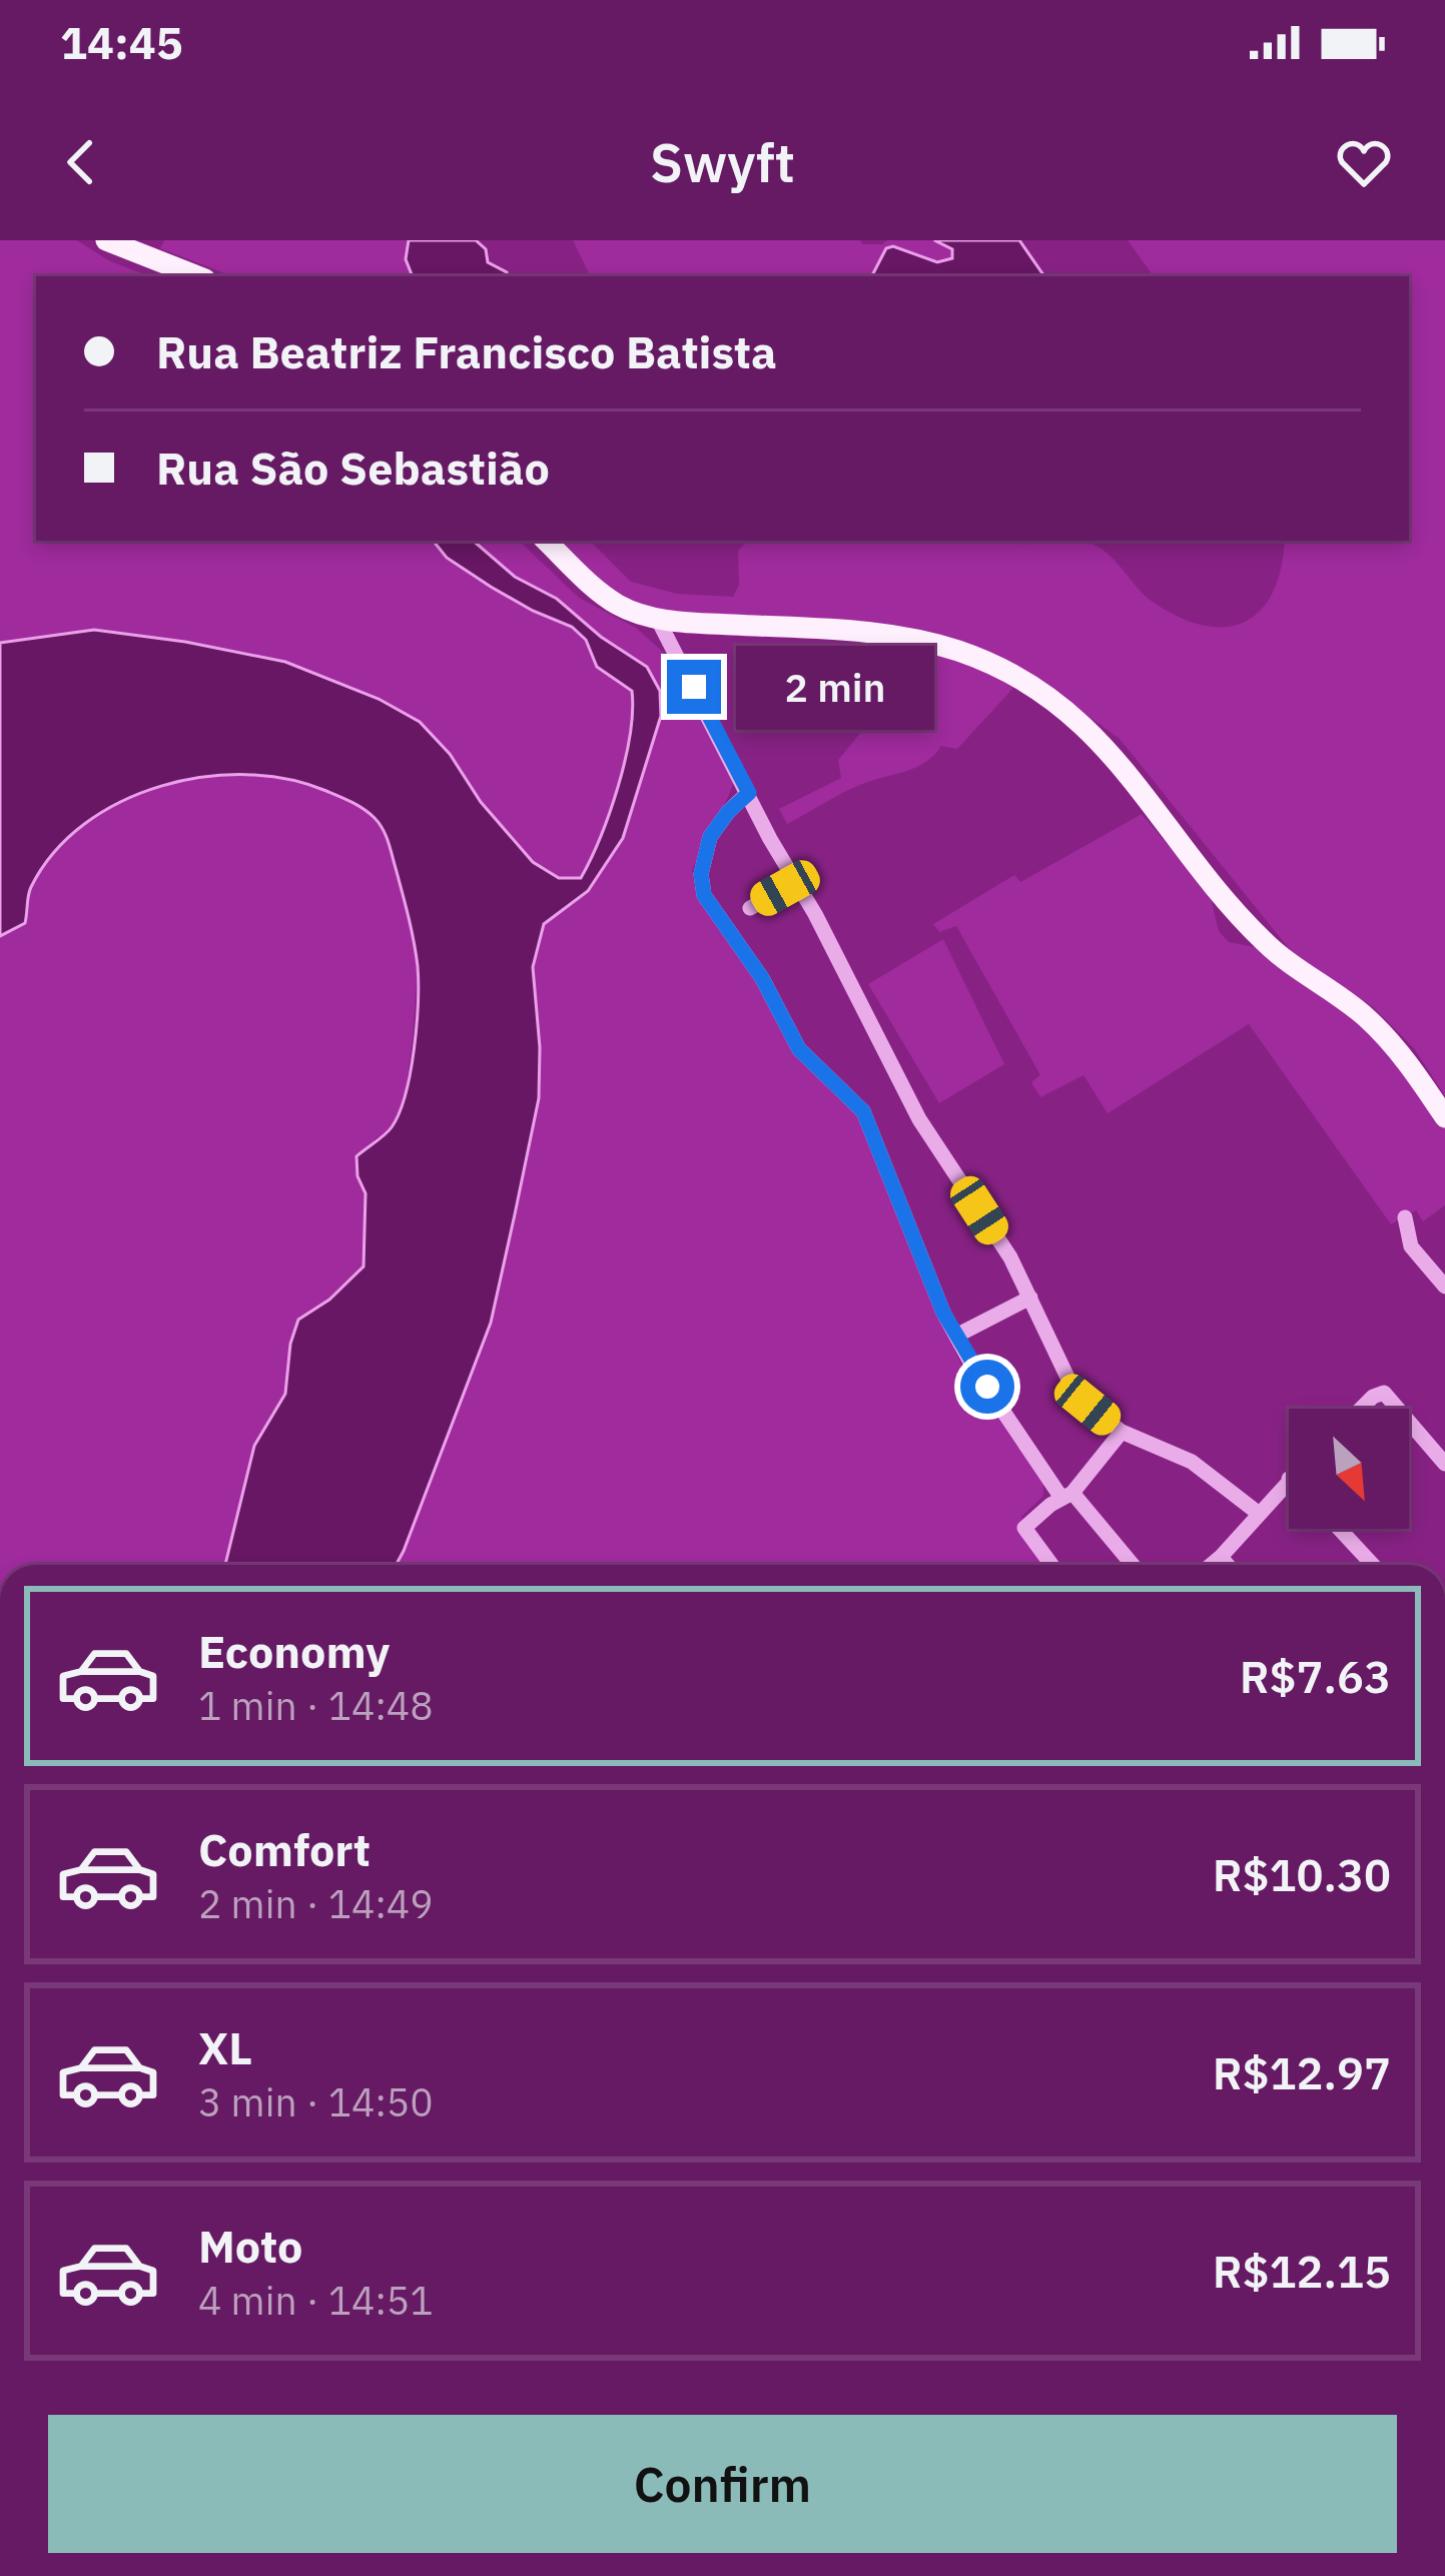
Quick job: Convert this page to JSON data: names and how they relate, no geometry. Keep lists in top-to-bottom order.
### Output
{
  "north": "bottom right",
  "page": {
    "status": "14:45",
    "header": "Swyft",
    "banner": ["Rua Beatriz Francisco Batista", "Rua São Sebastião"],
    "bubble": "2 min",
    "list": [
      {
        "name": "Economy",
        "note": "1 min · 14:48",
        "value": "R$7.63"
      },
      {
        "name": "Comfort",
        "note": "2 min · 14:49",
        "value": "R$10.30"
      },
      {
        "name": "XL",
        "note": "3 min · 14:50",
        "value": "R$12.97"
      },
      {
        "name": "Moto",
        "note": "4 min · 14:51",
        "value": "R$12.15"
      }
    ],
    "buttons": "Confirm"
  }
}
